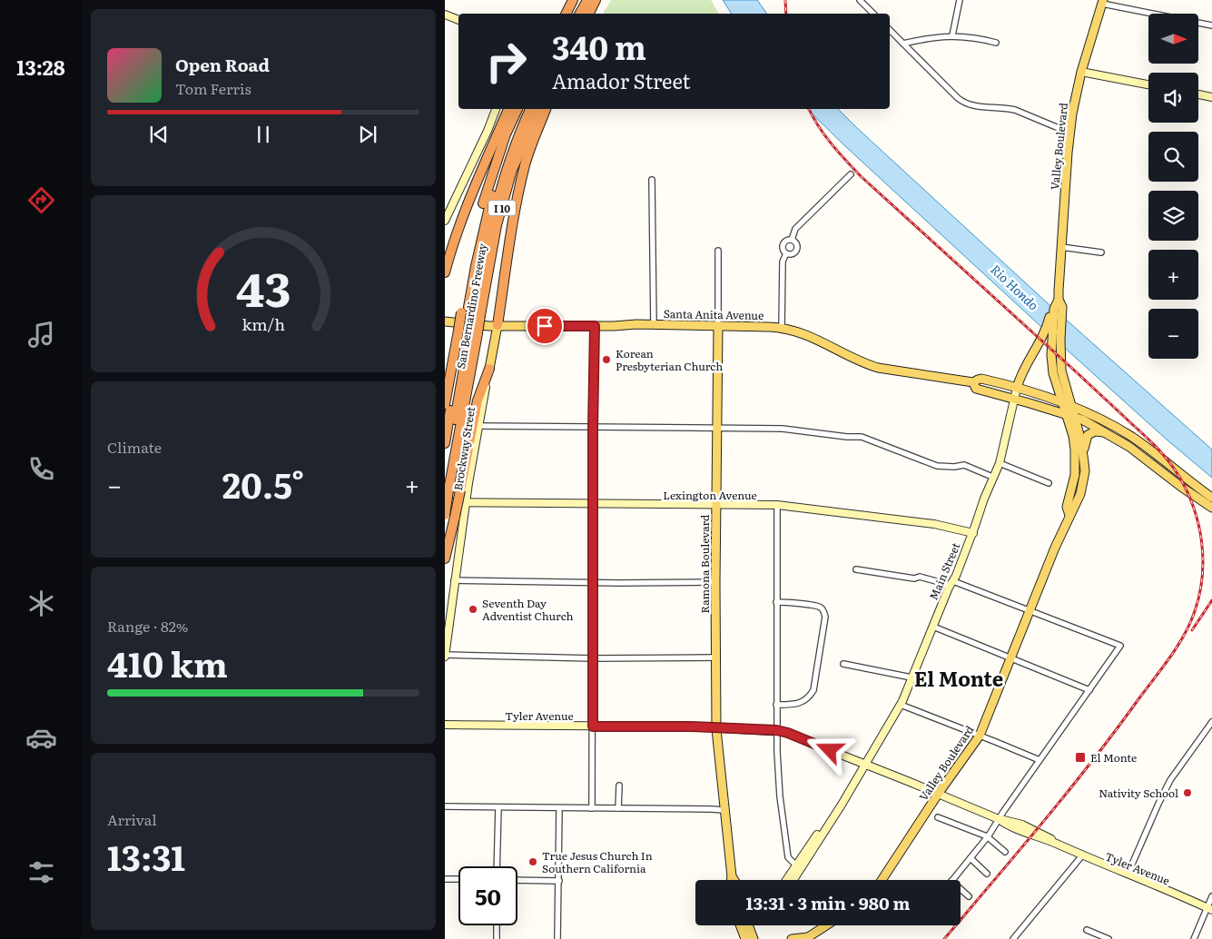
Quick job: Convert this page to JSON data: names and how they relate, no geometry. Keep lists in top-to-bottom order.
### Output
{
  "streets": {
    "highway": ["I 10", "San Bernardino Freeway"],
    "main road": [
      "Valley Boulevard",
      "Santa Anita Avenue",
      "Brockway Street",
      "Ramona Boulevard",
      "Main Street"
    ],
    "street": ["Lexington Avenue", "Tyler Avenue"]
  },
  "crossings": [
    ["Valley Boulevard", "Santa Anita Avenue"],
    ["Valley Boulevard", "Main Street"],
    ["Valley Boulevard", "Tyler Avenue"],
    ["Santa Anita Avenue", "Brockway Street"],
    ["Santa Anita Avenue", "Ramona Boulevard"],
    ["Santa Anita Avenue", "Main Street"],
    ["Brockway Street", "Lexington Avenue"],
    ["Lexington Avenue", "Ramona Boulevard"],
    ["Lexington Avenue", "Main Street"],
    ["Ramona Boulevard", "Tyler Avenue"],
    ["Main Street", "Tyler Avenue"]
  ],
  "districts": ["El Monte"],
  "water": ["Rio Hondo"],
  "places": {
    "other": [
      "Korean Presbyterian Church",
      "Seventh Day Adventist Church",
      "Nativity School",
      "True Jesus Church In Southern California"
    ],
    "transit": ["El Monte"]
  },
  "north": "right",
  "page": {
    "tabs": "13:28",
    "map_buttons": ["+", "−"],
    "turn": ["340 m", "Amador Street"],
    "song": ["Open Road", "Tom Ferris"],
    "tile": [
      "Climate",
      ["Range · 82%", "410 km"],
      ["Arrival", "13:31"]
    ],
    "heat": ["−", "20.5°", "+"],
    "limit": "50",
    "trip": "13:31 · 3 min · 980 m",
    "gauge": ["43", "km/h"]
  }
}
